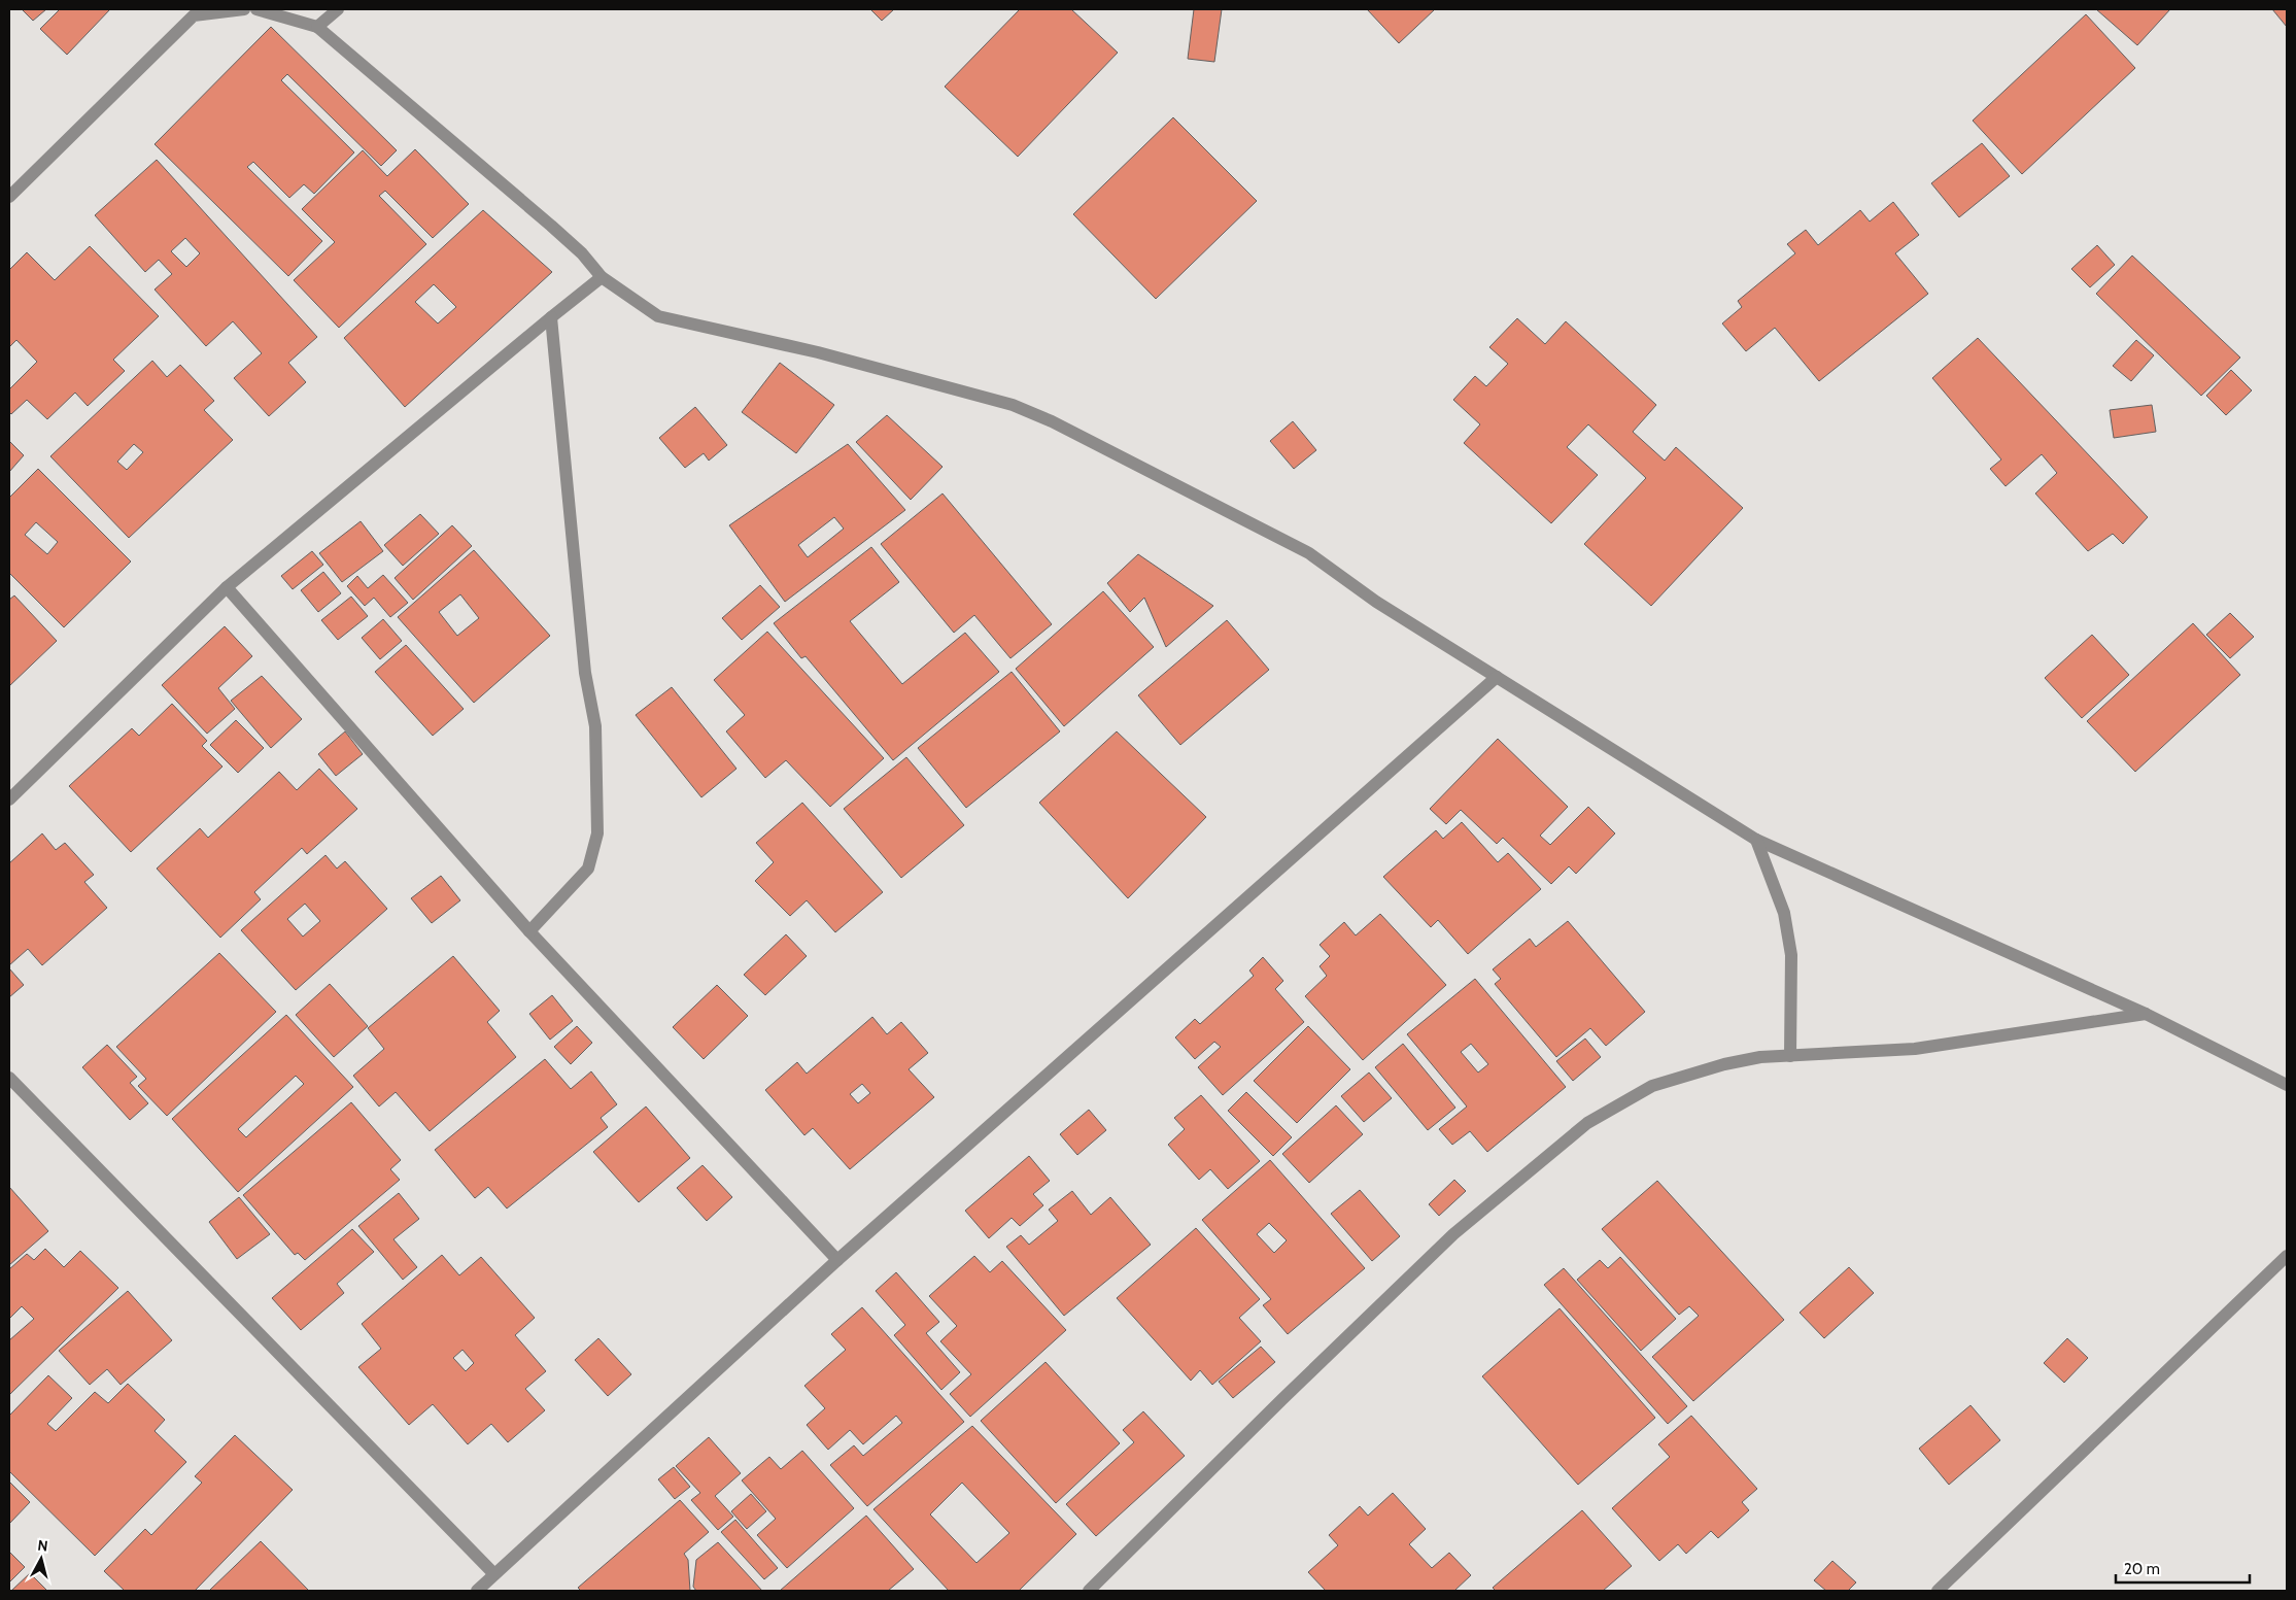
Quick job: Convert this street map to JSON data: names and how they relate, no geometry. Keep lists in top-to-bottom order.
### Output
{
  "scale_bar": "20 m",
  "north": "top"
}
